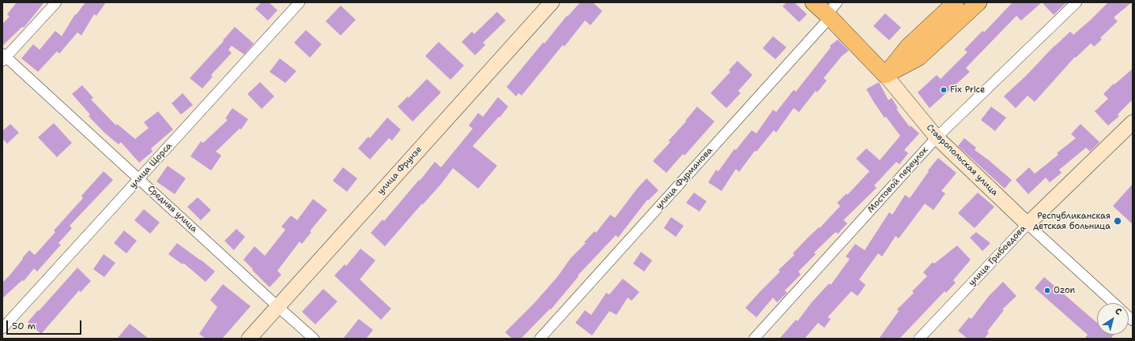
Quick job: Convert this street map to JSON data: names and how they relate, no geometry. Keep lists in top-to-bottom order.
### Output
{
  "streets": {
    "main road": ["Ставропольская улица"],
    "street": [
      "улица Щорса",
      "улица Фрунзе",
      "улица Фурманова",
      "Мостовой переулок",
      "Средняя улица",
      "улица Грибоедова"
    ]
  },
  "crossings": [
    ["Ставропольская улица", "улица Фурманова"],
    ["Ставропольская улица", "Мостовой переулок"],
    ["Ставропольская улица", "улица Грибоедова"],
    ["улица Щорса", "Средняя улица"],
    ["улица Фрунзе", "Средняя улица"]
  ],
  "places": ["Fix Price", "Республиканская детская больница", "Ozon"],
  "scale_bar": "50 m",
  "north": "top right"
}
